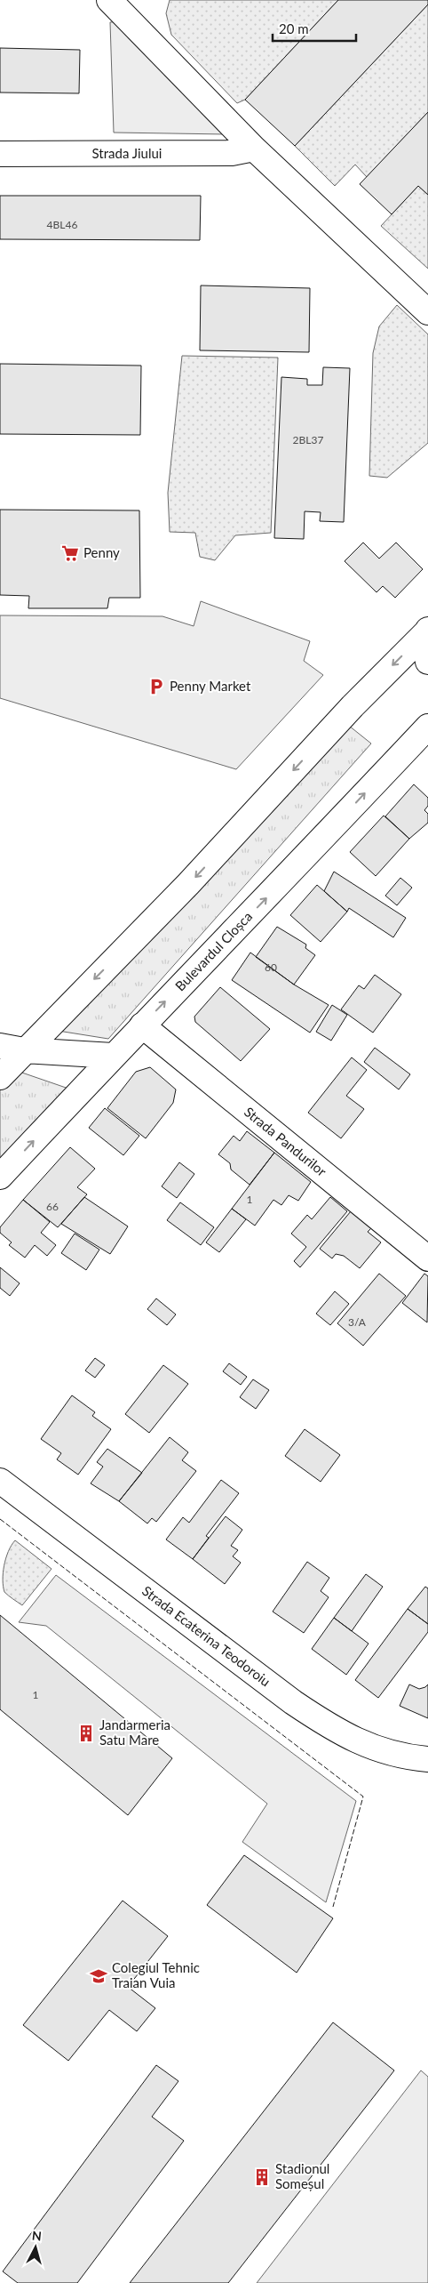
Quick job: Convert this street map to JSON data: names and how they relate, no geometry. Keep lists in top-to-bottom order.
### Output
{
  "streets": {
    "street": [
      "Strada Jiului",
      "Bulevardul Cloșca",
      "Strada Pandurilor",
      "Strada Ecaterina Teodoroiu"
    ]
  },
  "crossings": [
    ["Bulevardul Cloșca", "Strada Pandurilor"]
  ],
  "places": {
    "supermarket": ["Penny"],
    "parking": ["Penny Market"],
    "building": ["Jandarmeria Satu Mare", "Stadionul Someșul"],
    "school or university": ["Colegiul Tehnic Traian Vuia"]
  },
  "house_numbers": [
    "4BL46",
    "2BL37",
    "60",
    "1",
    "66",
    "3/A",
    "1"
  ],
  "scale_bar": "20 m",
  "north": "top"
}
